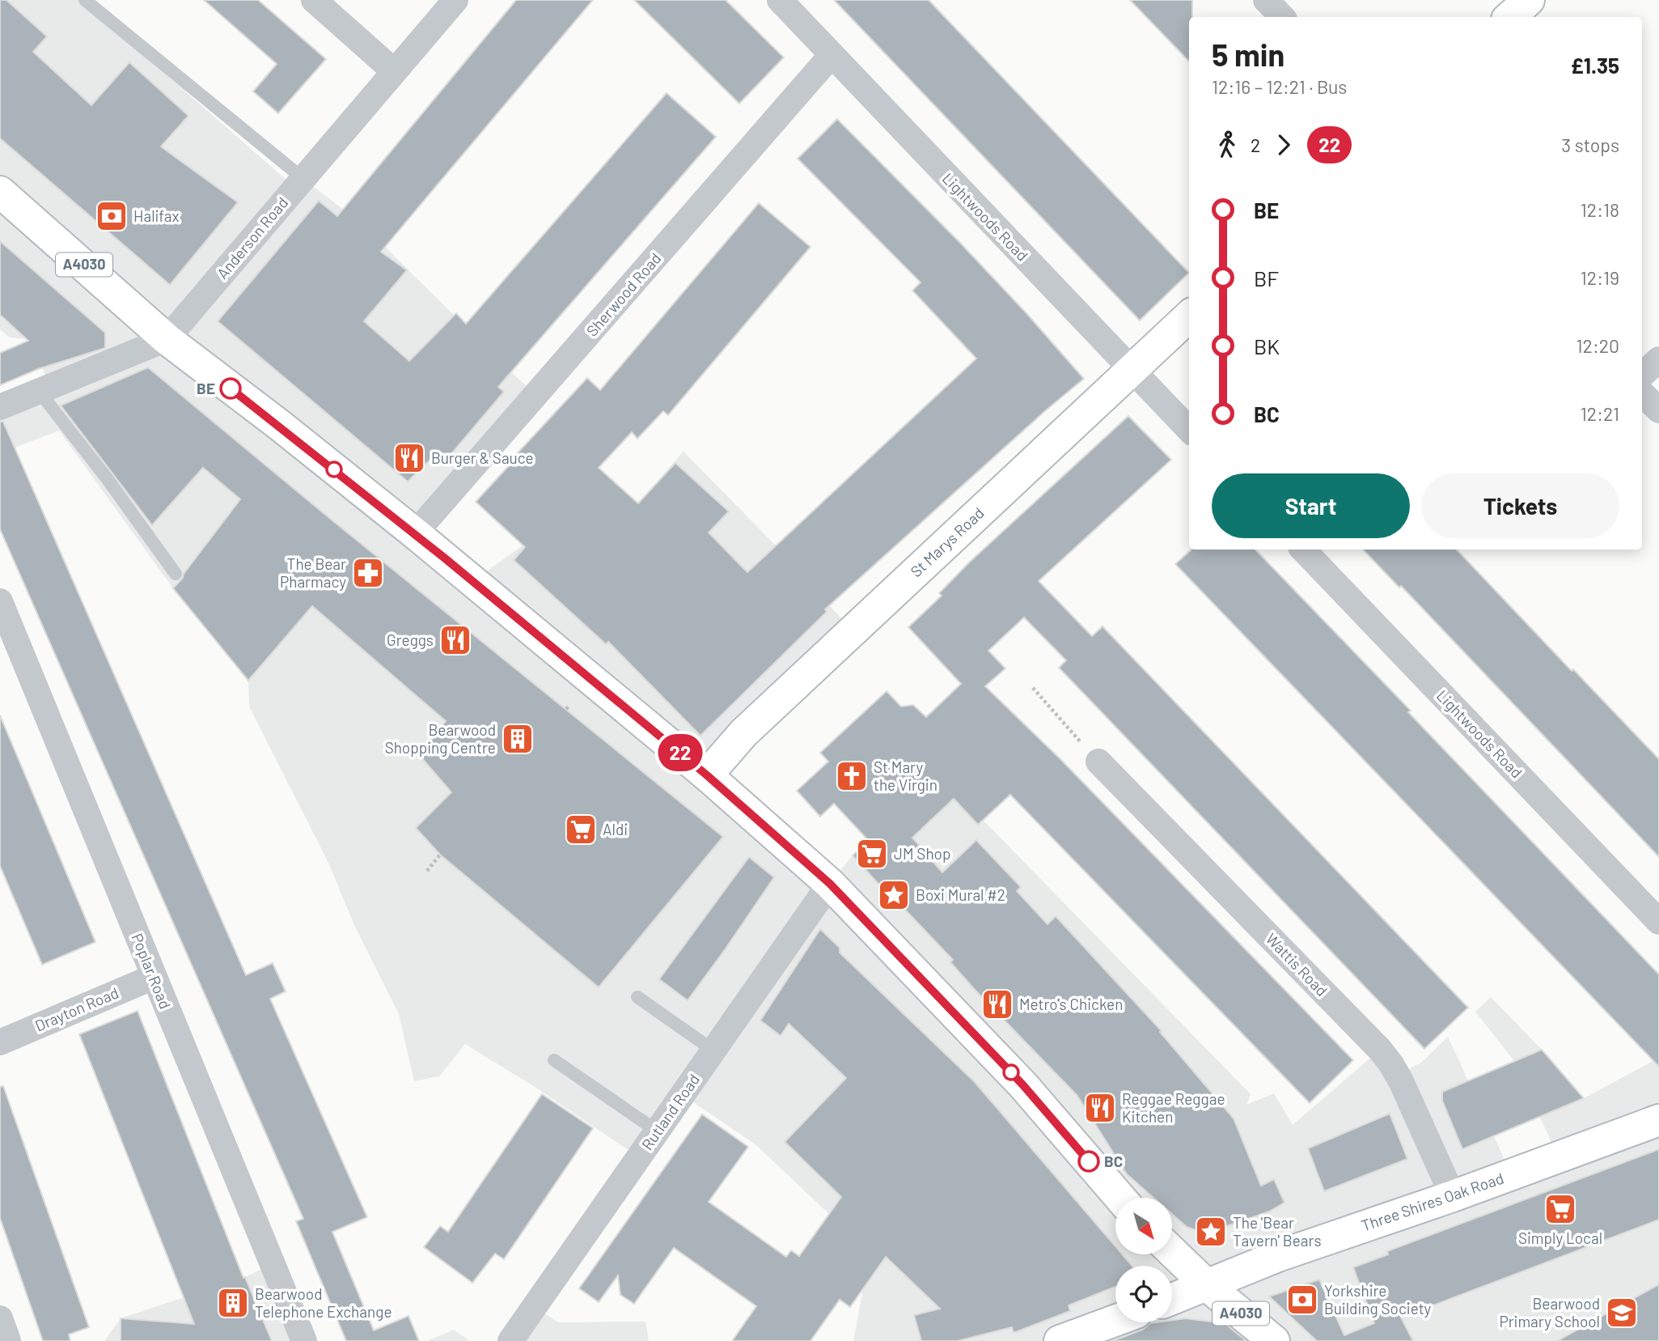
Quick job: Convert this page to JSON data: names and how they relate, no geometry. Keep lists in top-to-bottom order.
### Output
{
  "streets": {
    "main road": ["A4030", "St Marys Road", "Three Shires Oak Road"],
    "street": [
      "Lightwoods Road",
      "Anderson Road",
      "Sherwood Road",
      "Wattis Road",
      "Poplar Road",
      "Drayton Road",
      "Rutland Road"
    ]
  },
  "crossings": [
    ["Lightwoods Road", "Sherwood Road"],
    ["Lightwoods Road", "St Marys Road"],
    ["Anderson Road", "A4030"],
    ["A4030", "Sherwood Road"],
    ["A4030", "St Marys Road"],
    ["A4030", "Rutland Road"],
    ["A4030", "Three Shires Oak Road"],
    ["Wattis Road", "Three Shires Oak Road"],
    ["Poplar Road", "Drayton Road"]
  ],
  "places": {
    "bank": ["Halifax", "Yorkshire Building Society"],
    "other": ["BE", "BC"],
    "restaurant": [
      "Burger & Sauce",
      "Greggs",
      "Metro's Chicken",
      "Reggae Reggae Kitchen"
    ],
    "pharmacy": ["The Bear Pharmacy"],
    "building": ["Bearwood Shopping Centre", "Bearwood Telephone Exchange"],
    "church": ["St Mary the Virgin"],
    "supermarket": ["Aldi", "JM Shop", "Simply Local"],
    "place": ["Boxi Mural #2", "The 'Bear Tavern' Bears"],
    "school or university": ["Bearwood Primary School"]
  },
  "lines": ["bus line 22"],
  "north": "bottom right",
  "page": {
    "on_map": "22",
    "heading": ["5 min", "12:16 – 12:21 · Bus", "£1.35"],
    "legs": ["2", "22", "3 stops"],
    "list": [
      {
        "name": "BE",
        "value": "12:18"
      },
      {
        "name": "BF",
        "value": "12:19"
      },
      {
        "name": "BK",
        "value": "12:20"
      },
      {
        "name": "BC",
        "value": "12:21"
      }
    ],
    "buttons": ["Start", "Tickets"]
  }
}
